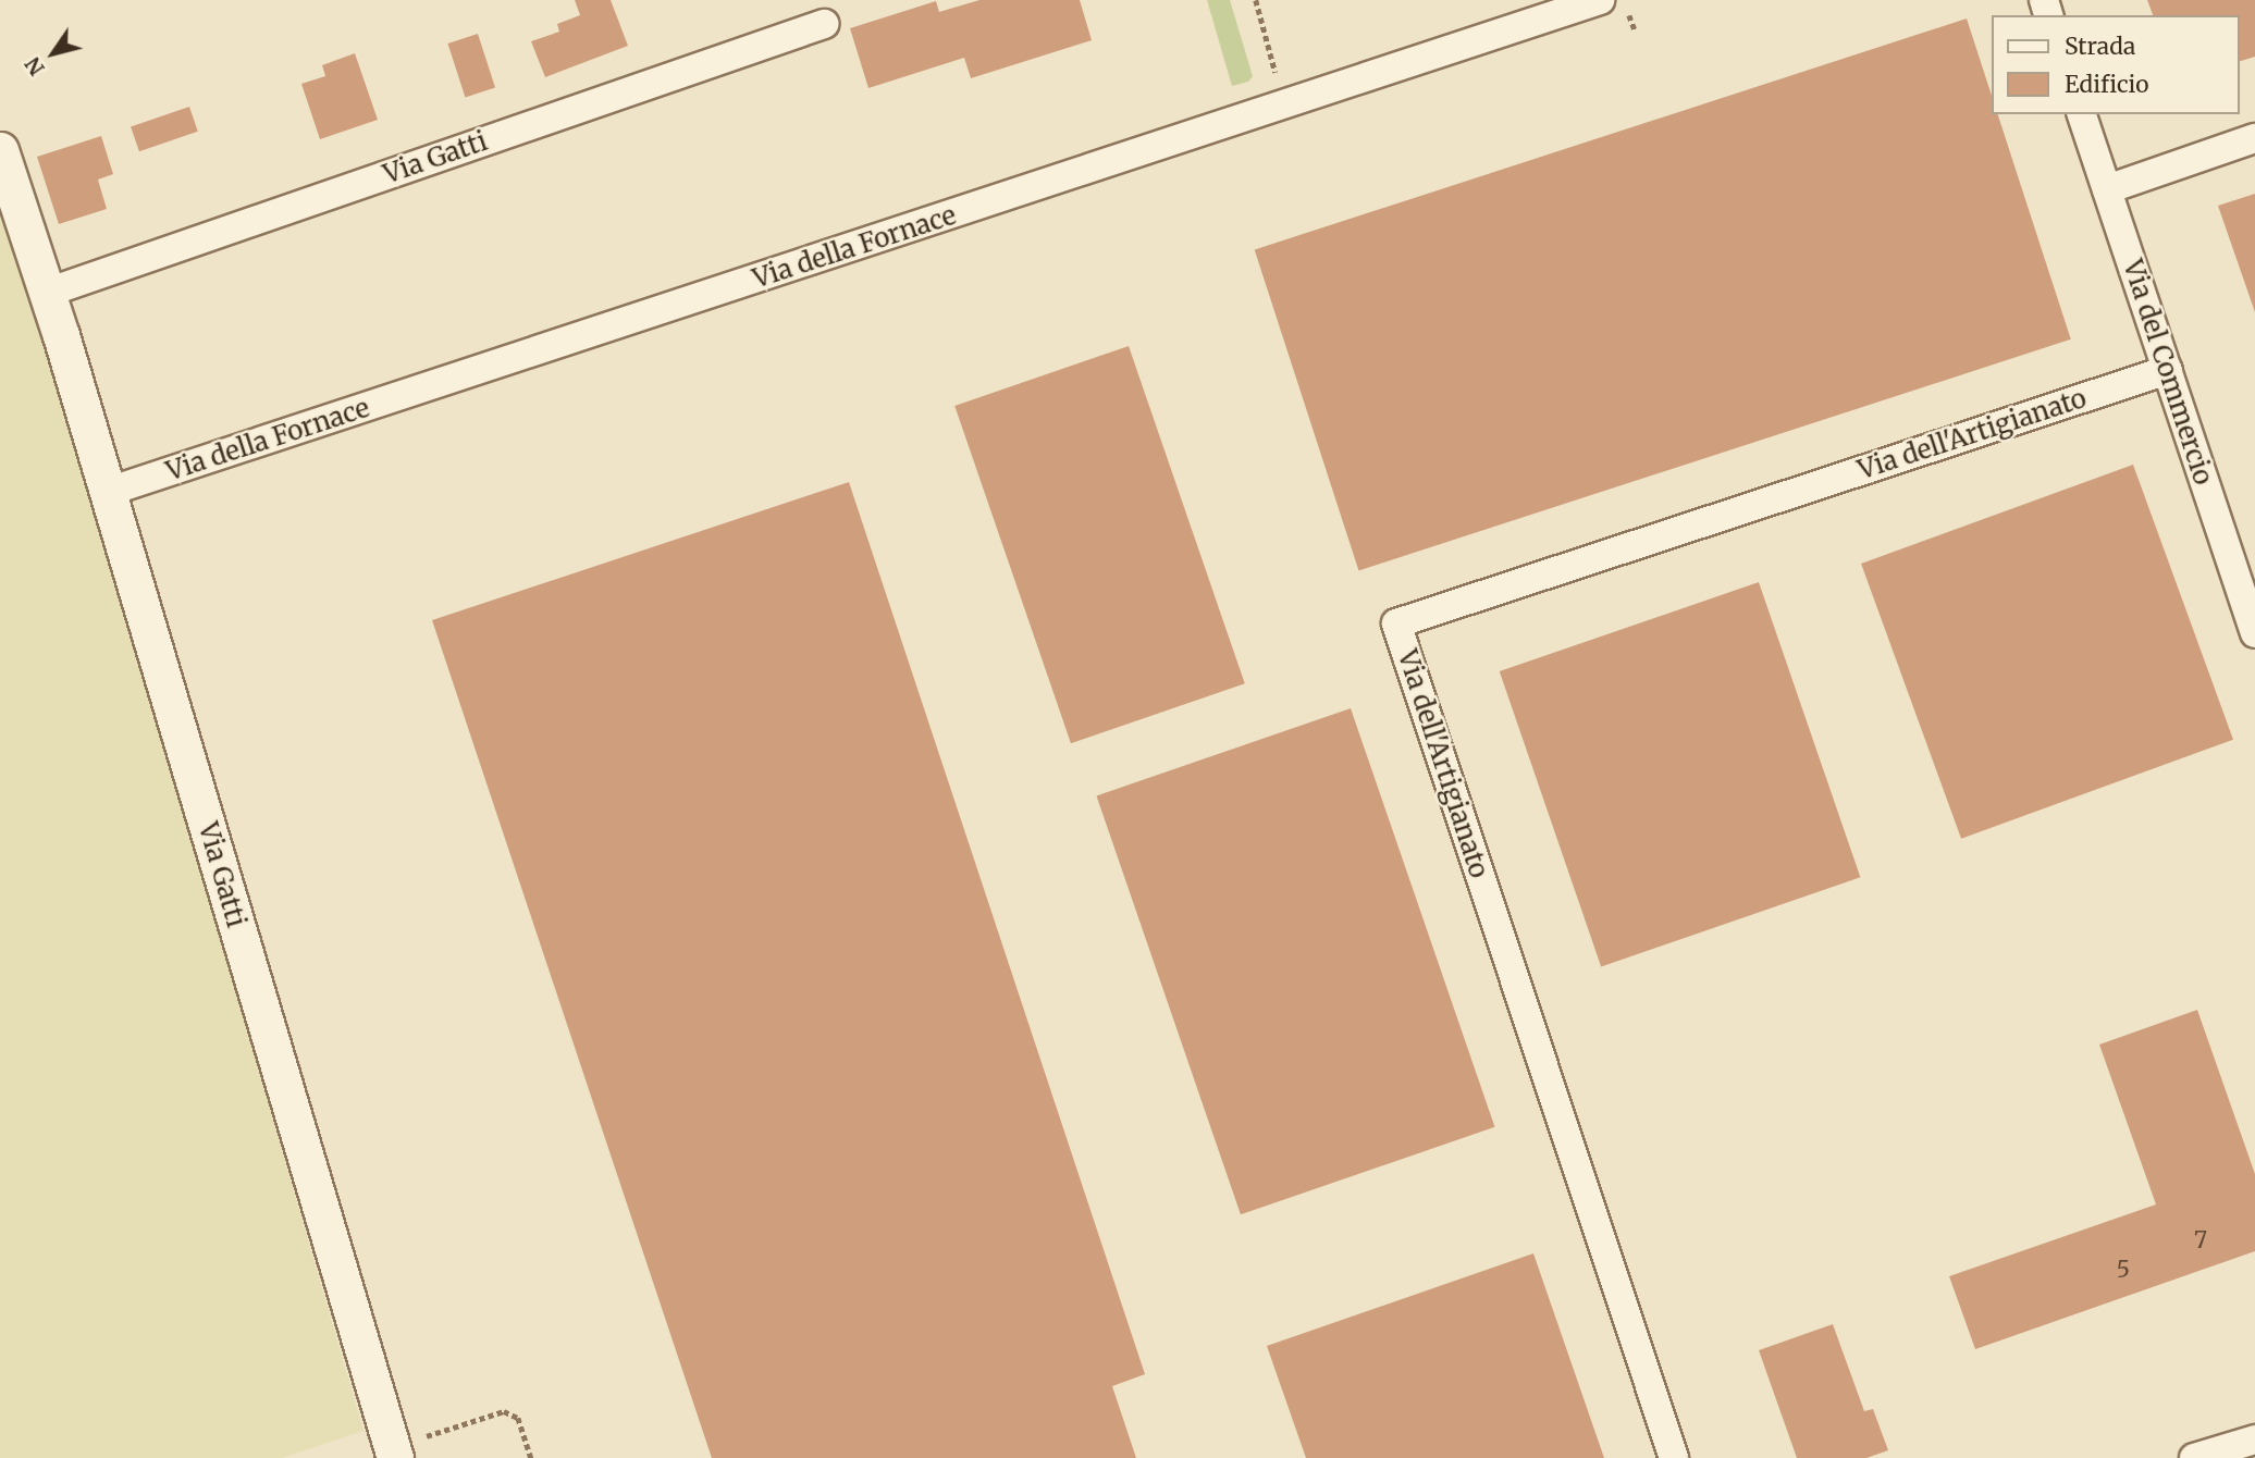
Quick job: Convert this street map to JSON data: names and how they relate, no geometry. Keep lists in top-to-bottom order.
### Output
{
  "streets": {
    "street": [
      "Via Gatti",
      "Via della Fornace",
      "Via del Commercio",
      "Via dell'Artigianato"
    ]
  },
  "crossings": [
    ["Via Gatti", "Via della Fornace"],
    ["Via del Commercio", "Via dell'Artigianato"]
  ],
  "house_numbers": ["7", "5"],
  "legend": ["Strada", "Edificio"],
  "north": "bottom left"
}
